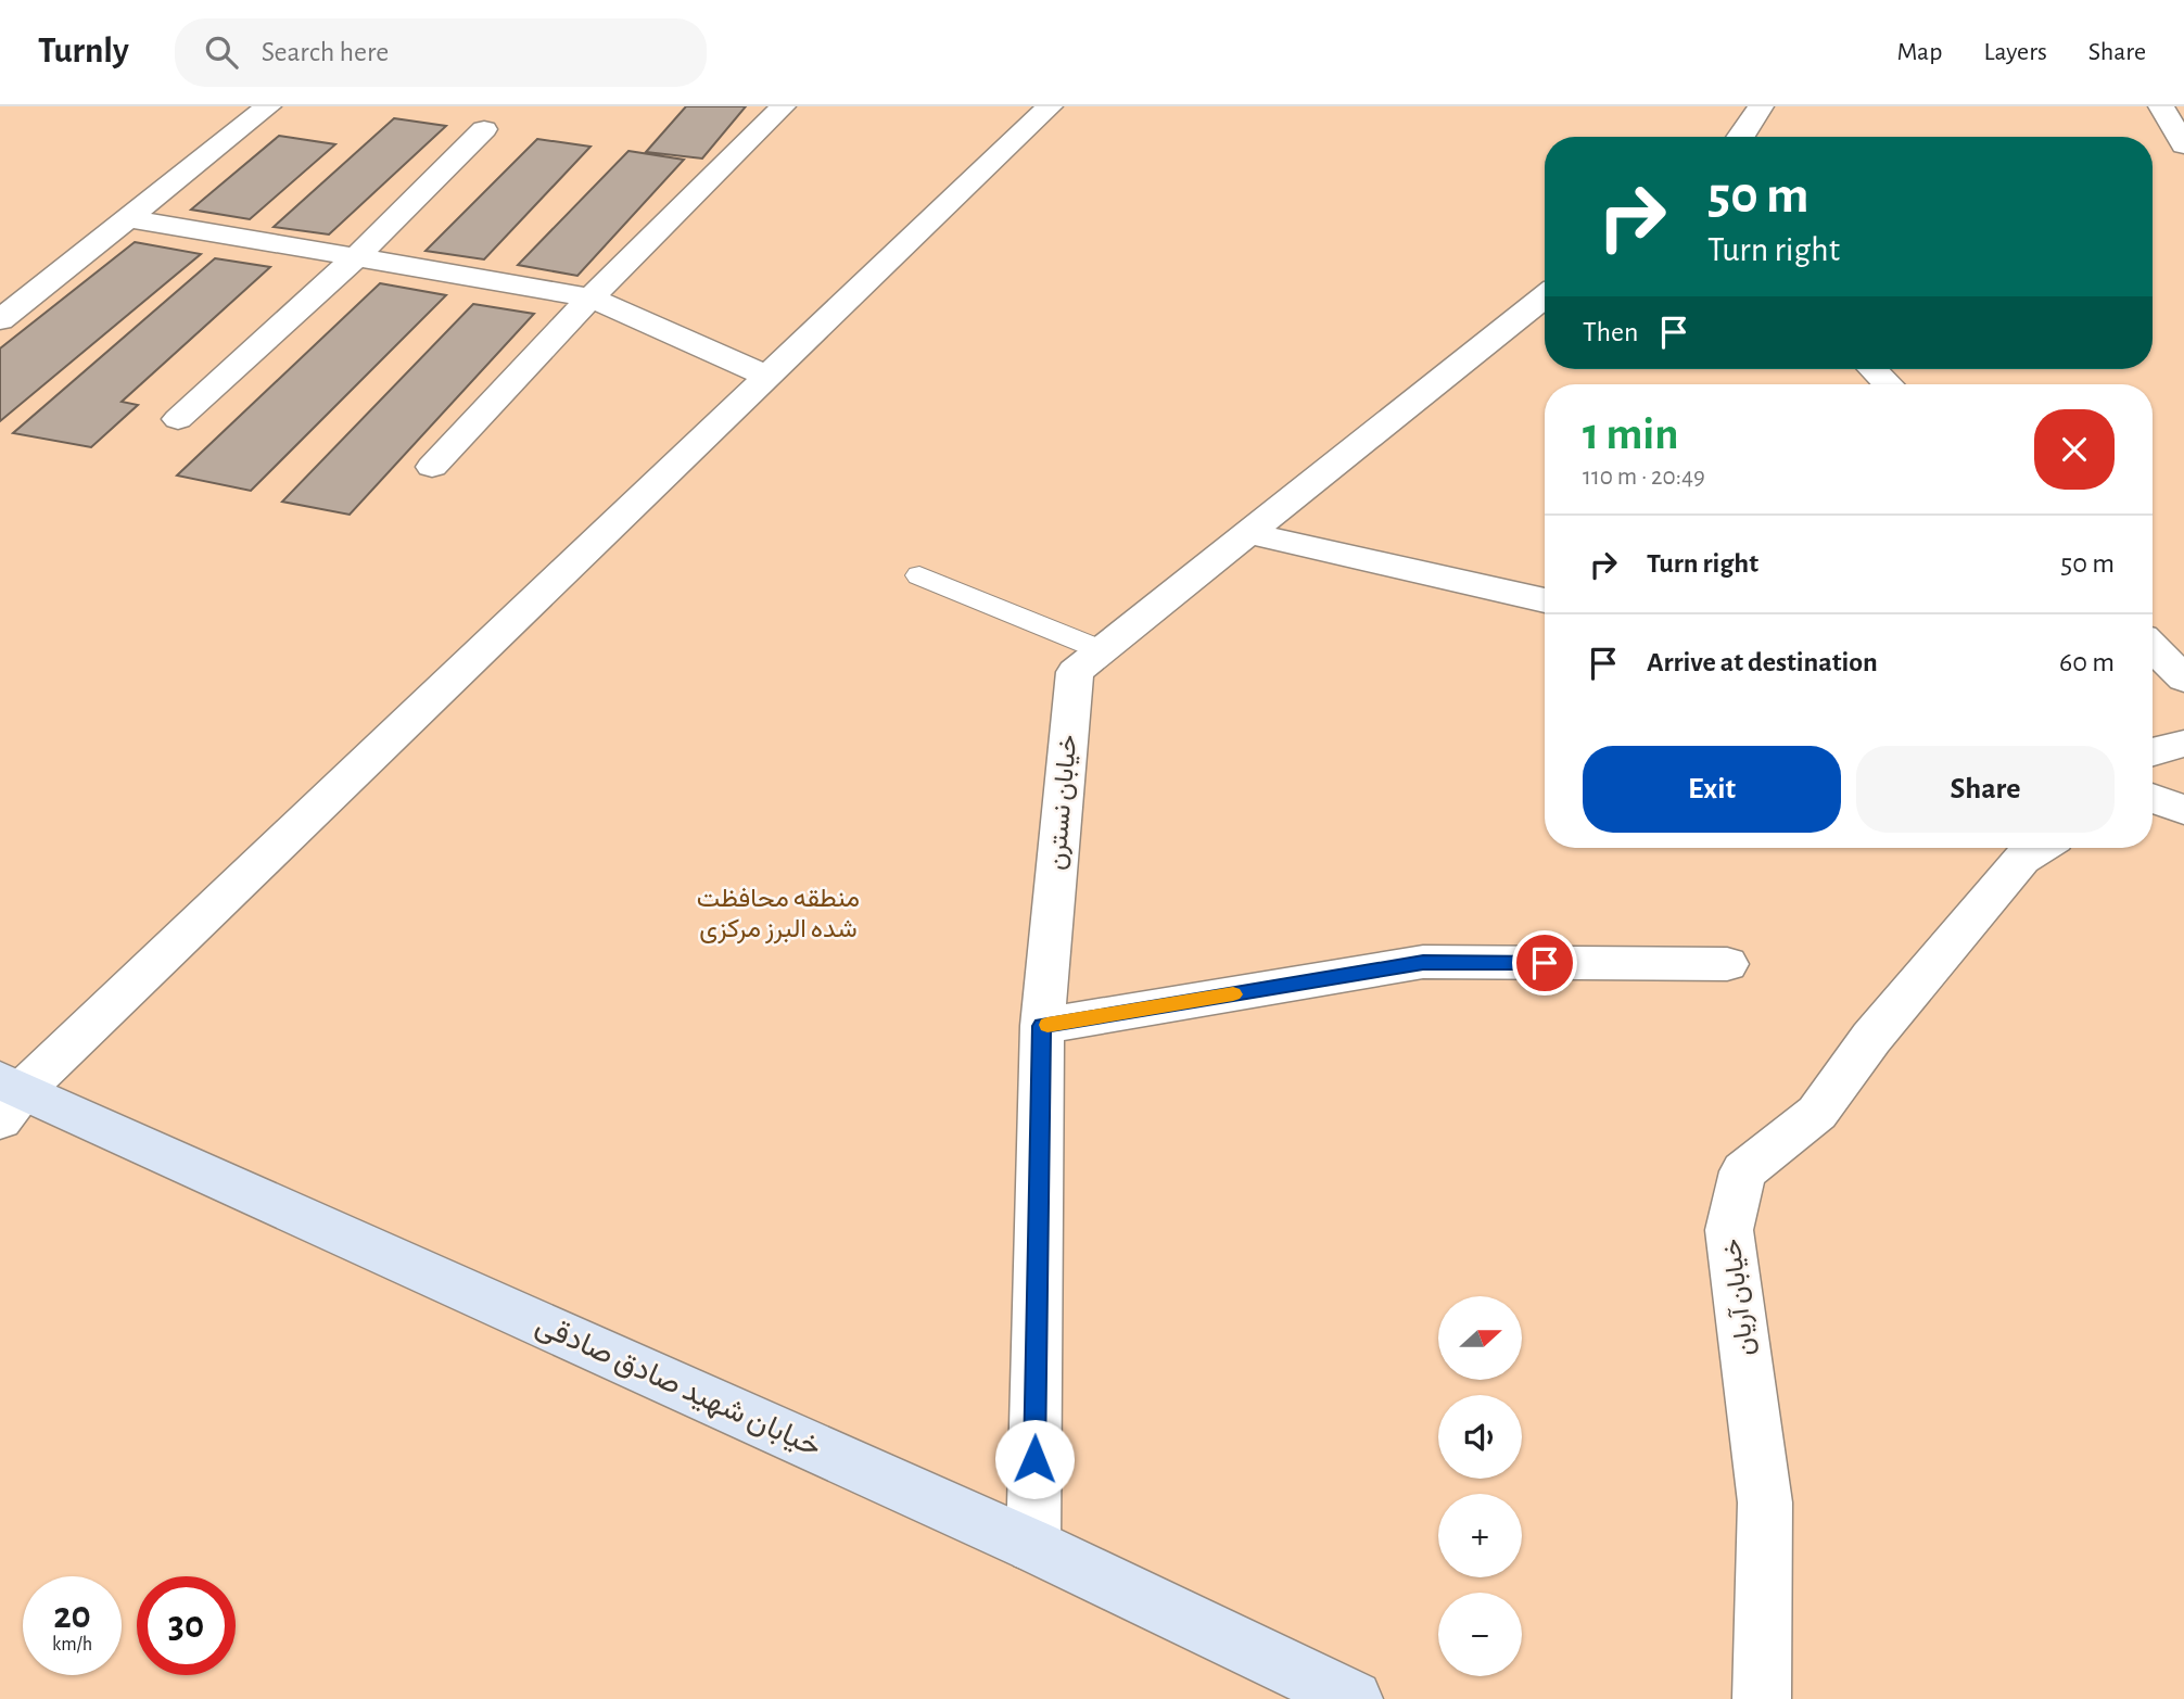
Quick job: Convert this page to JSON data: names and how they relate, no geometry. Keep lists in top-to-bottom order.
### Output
{
  "streets": {
    "street": ["خیابان نسترن", "خیابان آریان", "خیابان شهید صادق صادقی"]
  },
  "crossings": [
    ["خیابان نسترن", "خیابان شهید صادق صادقی"]
  ],
  "parks": ["منطقه محافظت شده البرز مرکزی"],
  "north": "right",
  "page": {
    "header": "Turnly",
    "search": "Search here",
    "nav": ["Map", "Layers", "Share"],
    "turn": ["50 m", "Turn right"],
    "then": "Then",
    "heading": ["1 min", "110 m · 20:49"],
    "list": [
      {
        "name": "Turn right",
        "value": "50 m"
      },
      {
        "name": "Arrive at destination",
        "value": "60 m"
      }
    ],
    "buttons": ["Exit", "Share"],
    "map_buttons": ["+", "−"],
    "speed": "20 km/h",
    "limit": "30"
  }
}
